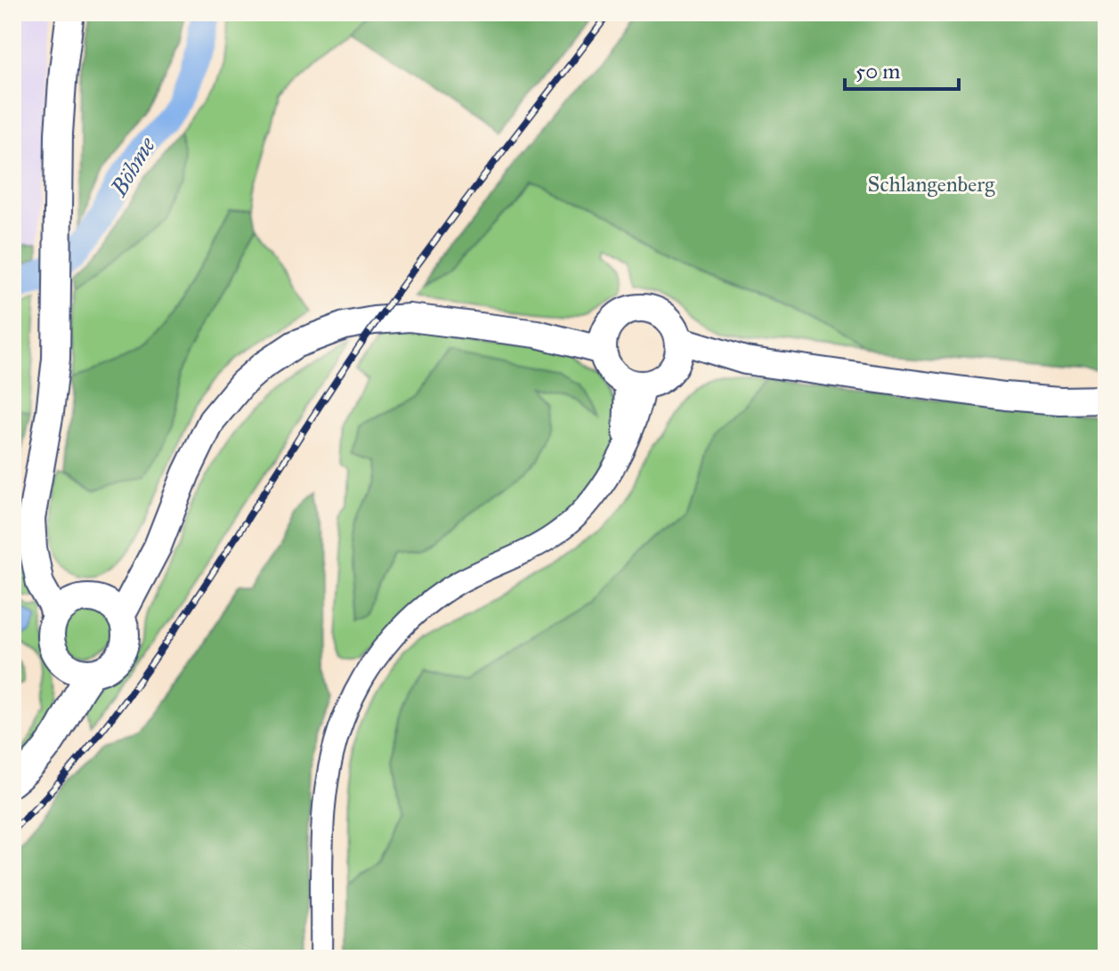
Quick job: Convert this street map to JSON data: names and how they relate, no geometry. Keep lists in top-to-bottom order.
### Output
{
  "water": ["Böhme"],
  "parks": ["Schlangenberg"],
  "scale_bar": "50 m"
}
